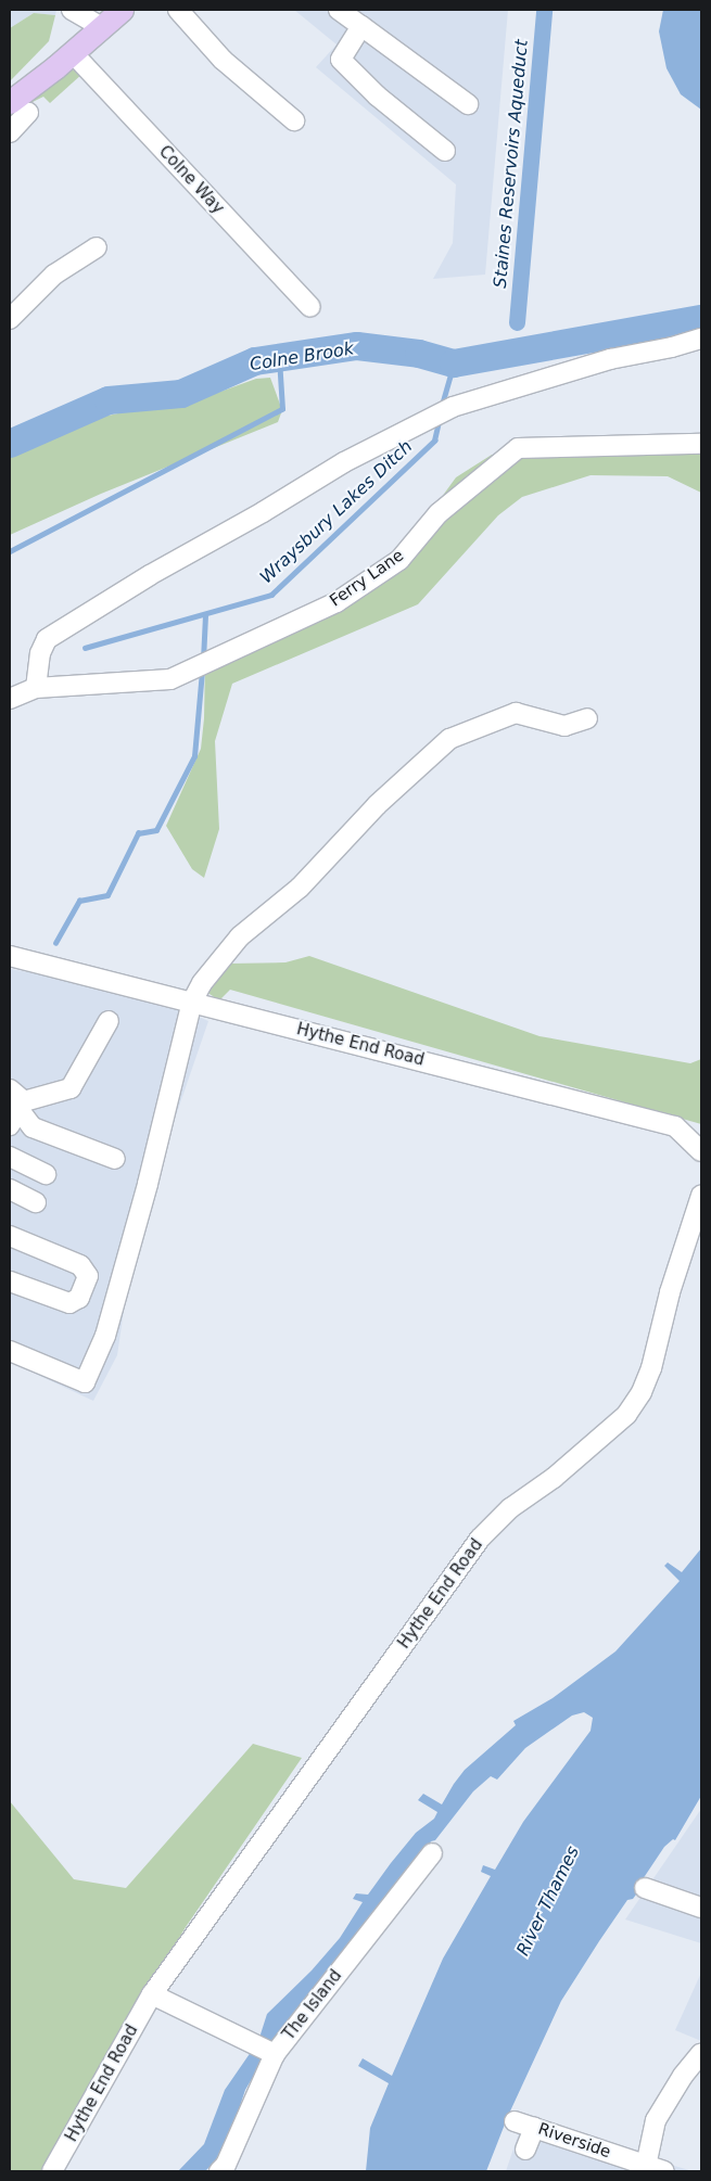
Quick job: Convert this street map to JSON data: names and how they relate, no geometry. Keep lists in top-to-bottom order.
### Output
{
  "streets": {
    "street": [
      "Colne Way",
      "Ferry Lane",
      "Hythe End Road",
      "The Island",
      "Riverside"
    ]
  },
  "water": [
    "Staines Reservoirs Aqueduct",
    "Colne Brook",
    "Wraysbury Lakes Ditch",
    "River Thames"
  ]
}
